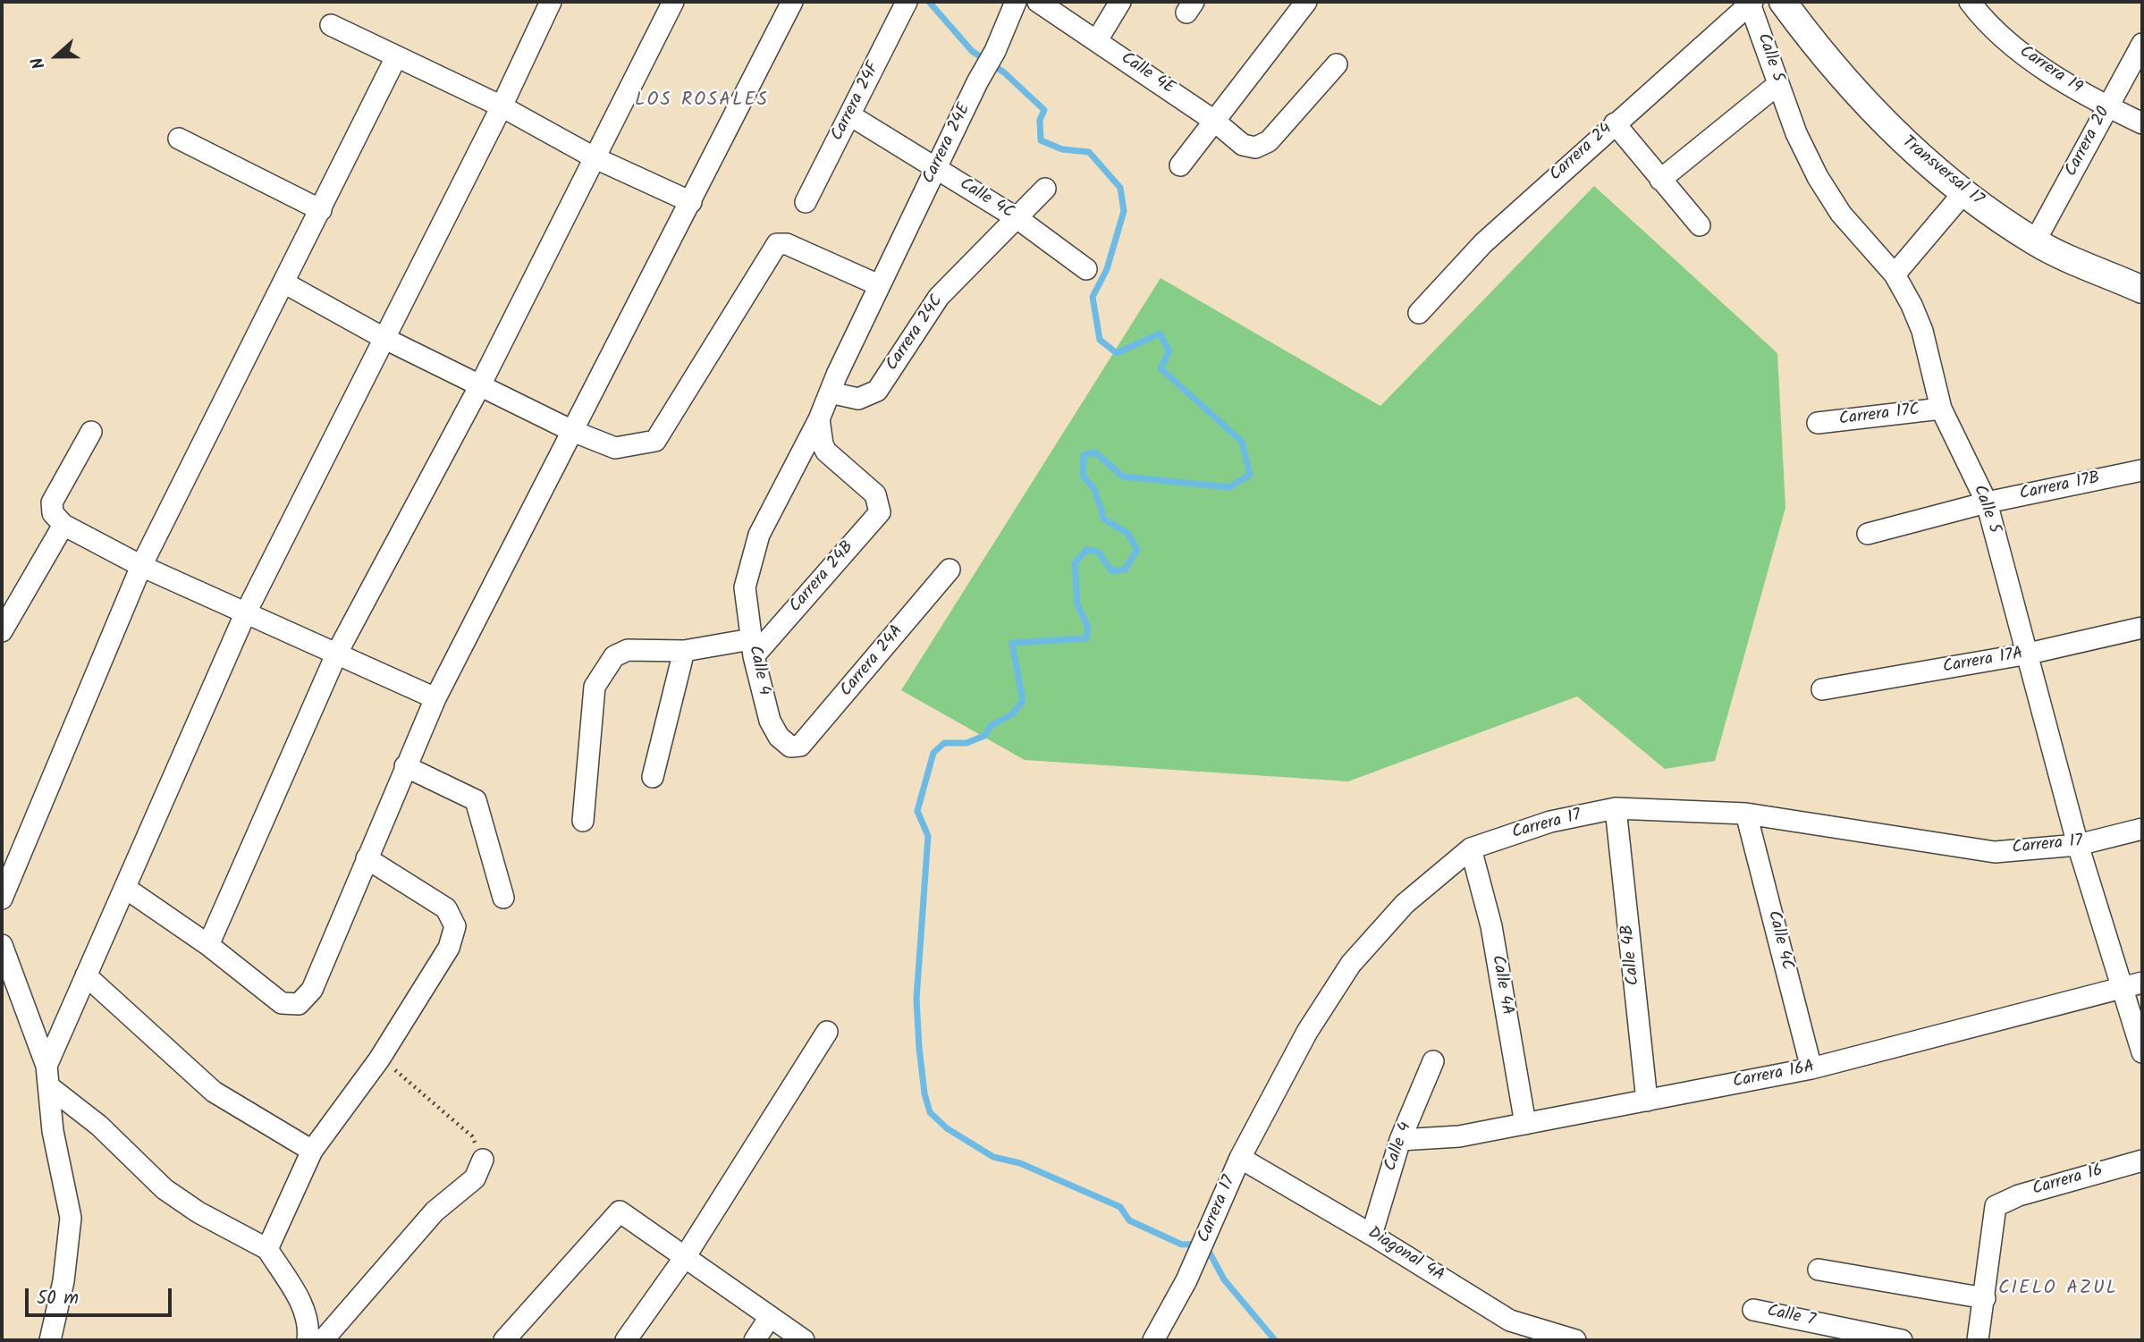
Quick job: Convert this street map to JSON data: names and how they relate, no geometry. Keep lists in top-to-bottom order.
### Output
{
  "streets": {
    "street": [
      "Calle 5",
      "Carrera 19",
      "Calle 4E",
      "Carrera 24F",
      "Carrera 20",
      "Carrera 24E",
      "Carrera 24",
      "Transversal 17",
      "Calle 4C",
      "Carrera 24C",
      "Carrera 17C",
      "Carrera 17B",
      "Carrera 24B",
      "Carrera 24A",
      "Carrera 17A",
      "Calle 4",
      "Carrera 17",
      "Calle 4B",
      "Calle 4A",
      "Carrera 16A",
      "Carrera 16",
      "Diagonal 4A",
      "Calle 7"
    ]
  },
  "crossings": [
    ["Calle 5", "Carrera 24"],
    ["Calle 5", "Carrera 17C"],
    ["Calle 5", "Carrera 17B"],
    ["Calle 5", "Carrera 17A"],
    ["Calle 5", "Carrera 17"],
    ["Calle 5", "Carrera 16A"],
    ["Carrera 19", "Carrera 20"],
    ["Carrera 24F", "Calle 4C"],
    ["Carrera 20", "Transversal 17"],
    ["Carrera 24E", "Calle 4C"],
    ["Calle 4C", "Carrera 24C"],
    ["Calle 4C", "Carrera 17"],
    ["Calle 4C", "Carrera 16A"],
    ["Carrera 24B", "Calle 4"],
    ["Carrera 24A", "Calle 4"],
    ["Calle 4", "Carrera 16A"],
    ["Calle 4", "Diagonal 4A"],
    ["Carrera 17", "Calle 4B"],
    ["Carrera 17", "Calle 4A"],
    ["Carrera 17", "Diagonal 4A"],
    ["Calle 4B", "Carrera 16A"],
    ["Calle 4A", "Carrera 16A"]
  ],
  "districts": ["LOS ROSALES", "CIELO AZUL"],
  "scale_bar": "50 m",
  "north": "left"
}
